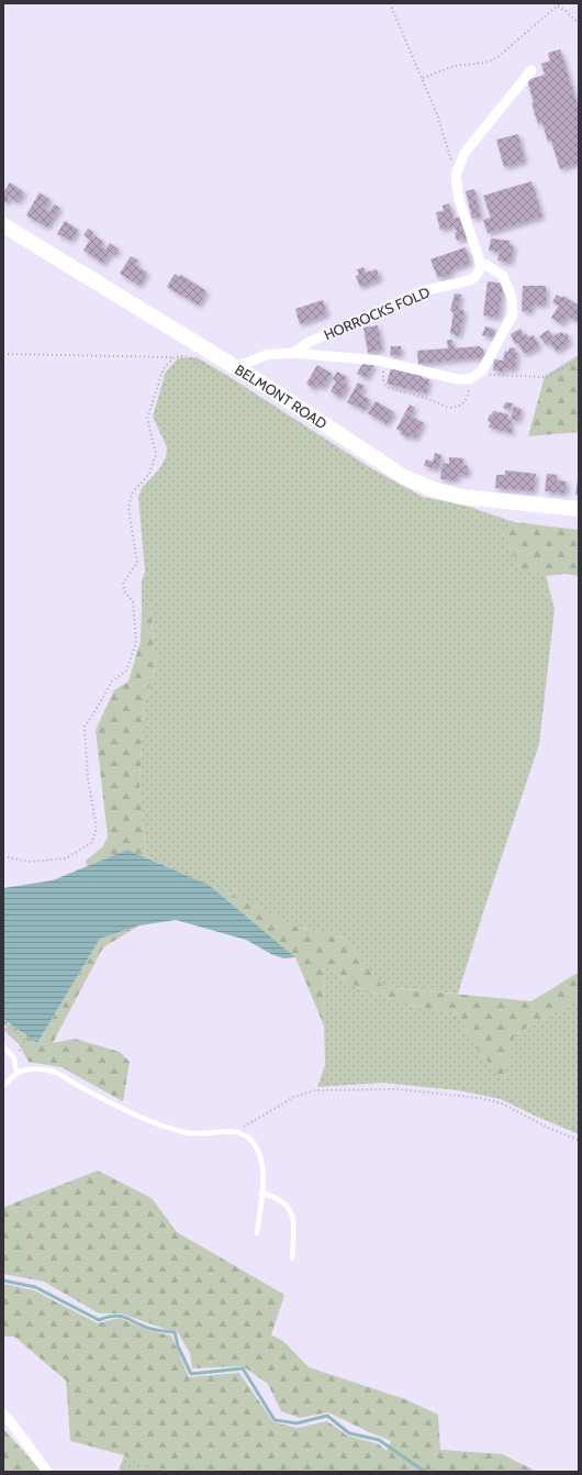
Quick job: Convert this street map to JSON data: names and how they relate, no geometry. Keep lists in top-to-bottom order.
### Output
{
  "streets": {
    "main road": ["BELMONT ROAD"],
    "street": ["HORROCKS FOLD"]
  },
  "crossings": [
    ["HORROCKS FOLD", "BELMONT ROAD"]
  ]
}
